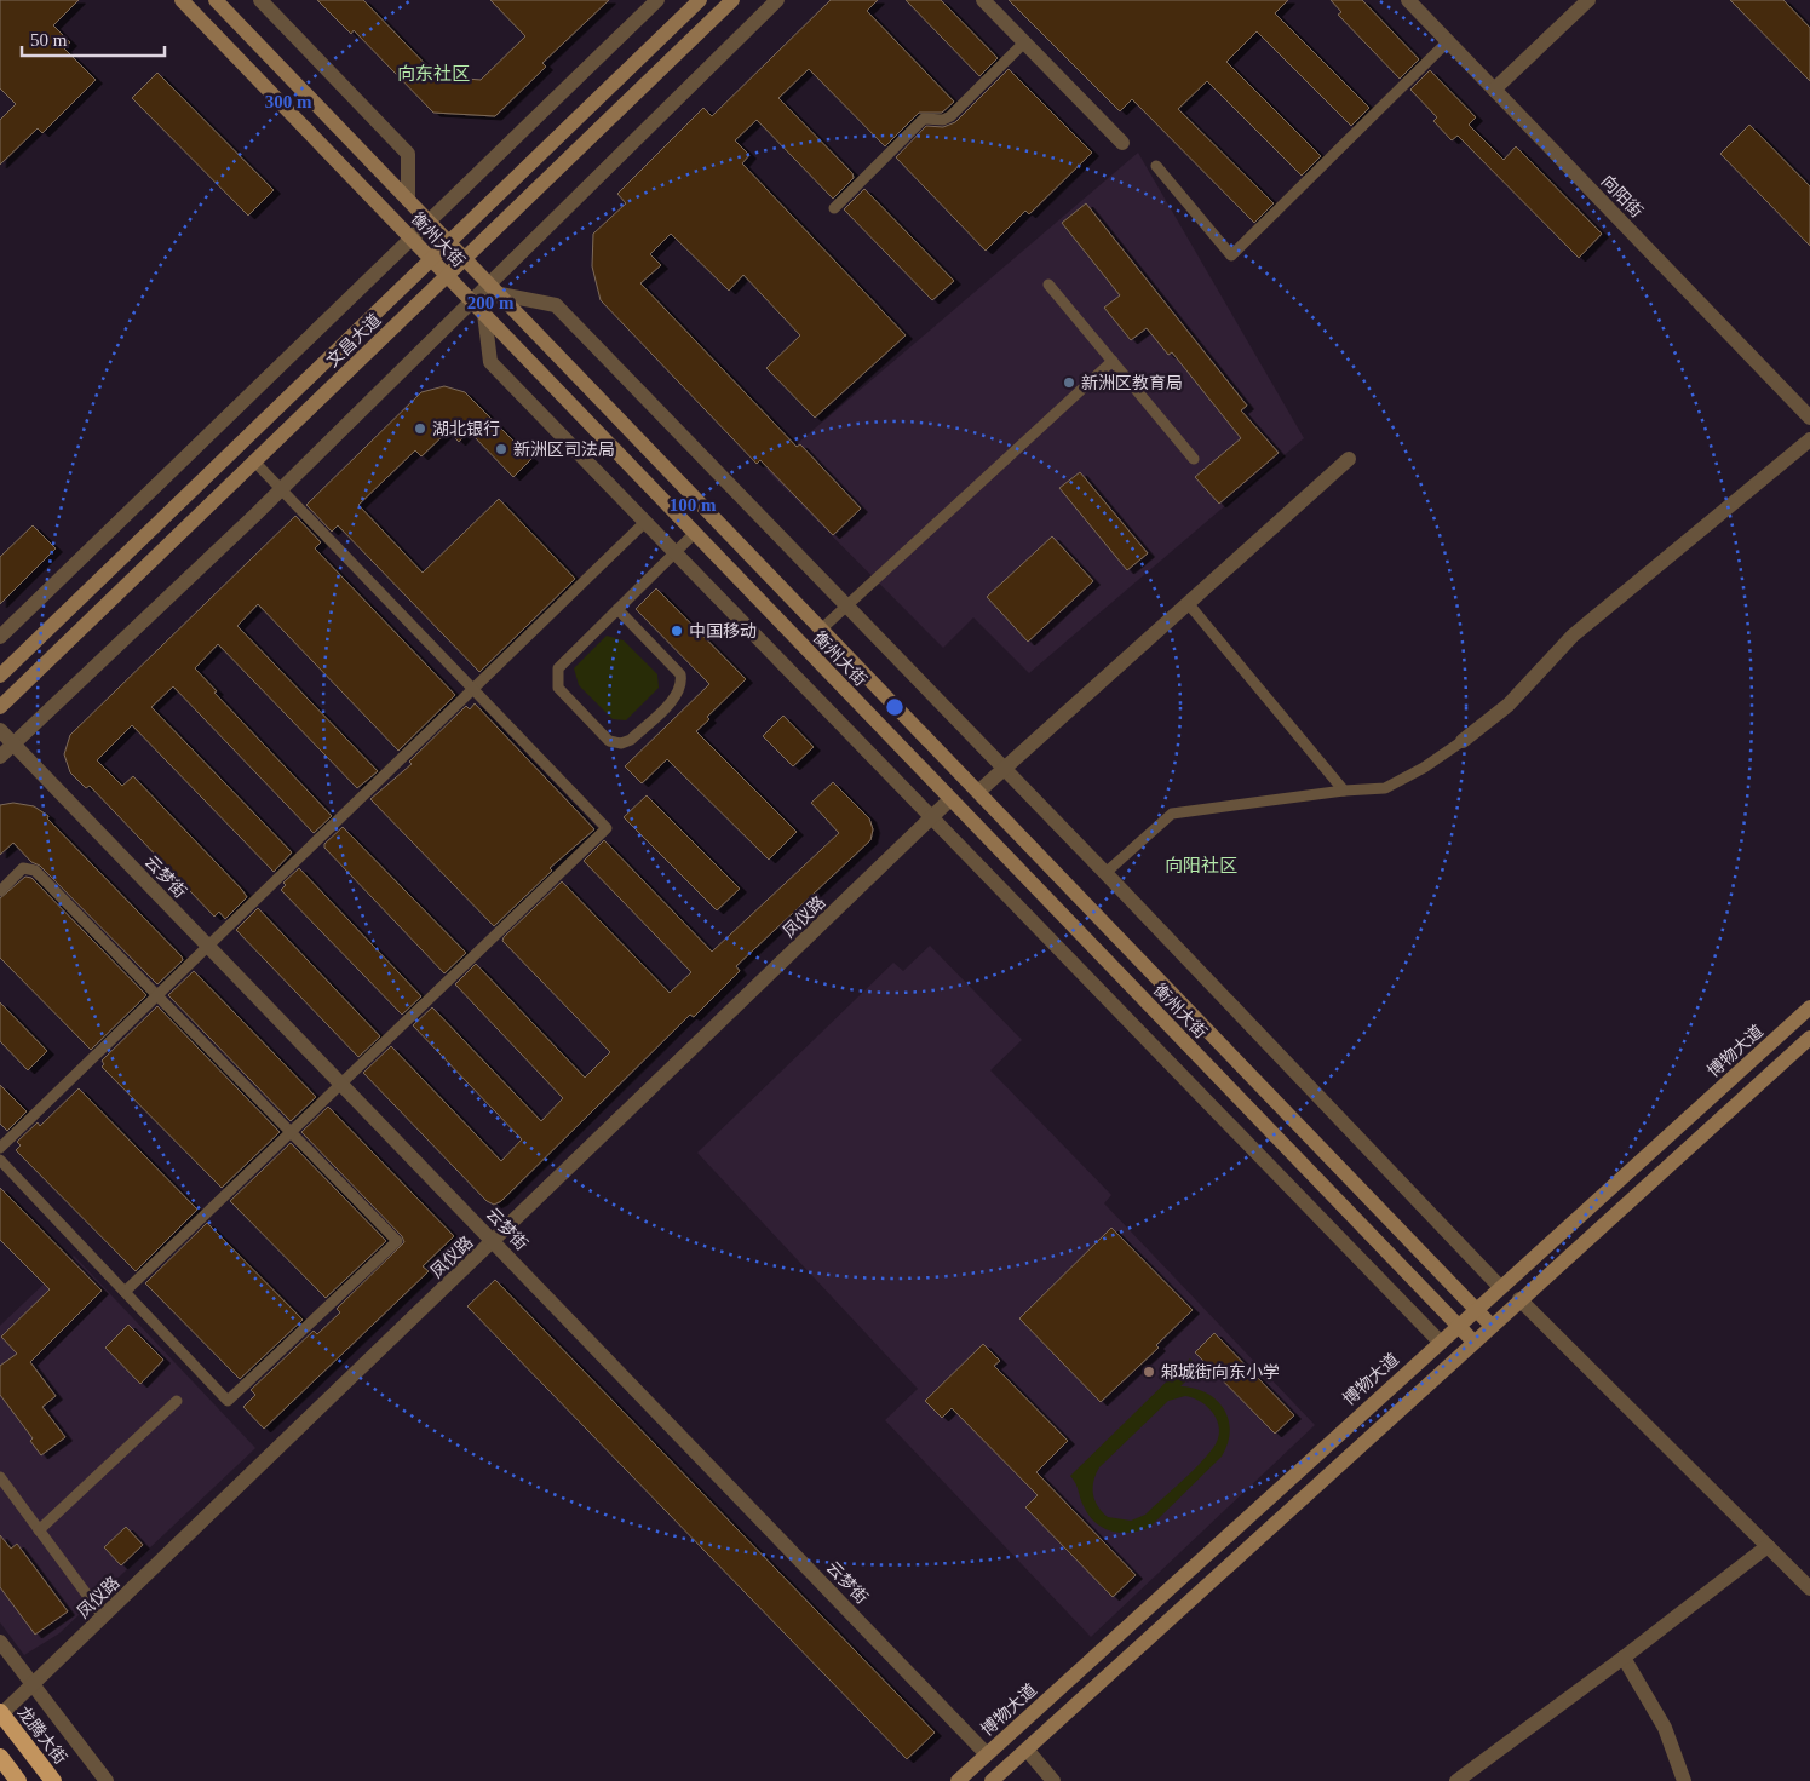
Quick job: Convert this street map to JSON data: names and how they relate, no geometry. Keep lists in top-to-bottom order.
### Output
{
  "streets": {
    "highway": ["龙腾大街"],
    "main road": ["衡州大街", "文昌大道", "博物大道"],
    "street": ["向阳街", "云梦街", "凤仪路"]
  },
  "crossings": [
    ["衡州大街", "文昌大道"],
    ["衡州大街", "凤仪路"],
    ["衡州大街", "博物大道"],
    ["云梦街", "凤仪路"],
    ["云梦街", "博物大道"],
    ["凤仪路", "龙腾大街"]
  ],
  "districts": ["向东社区", "向阳社区"],
  "places": [
    "新洲区教育局",
    "湖北银行",
    "新洲区司法局",
    "中国移动",
    "邾城街向东小学"
  ],
  "scale_bar": "50 m",
  "rings": ["300 m", "200 m", "100 m"]
}
